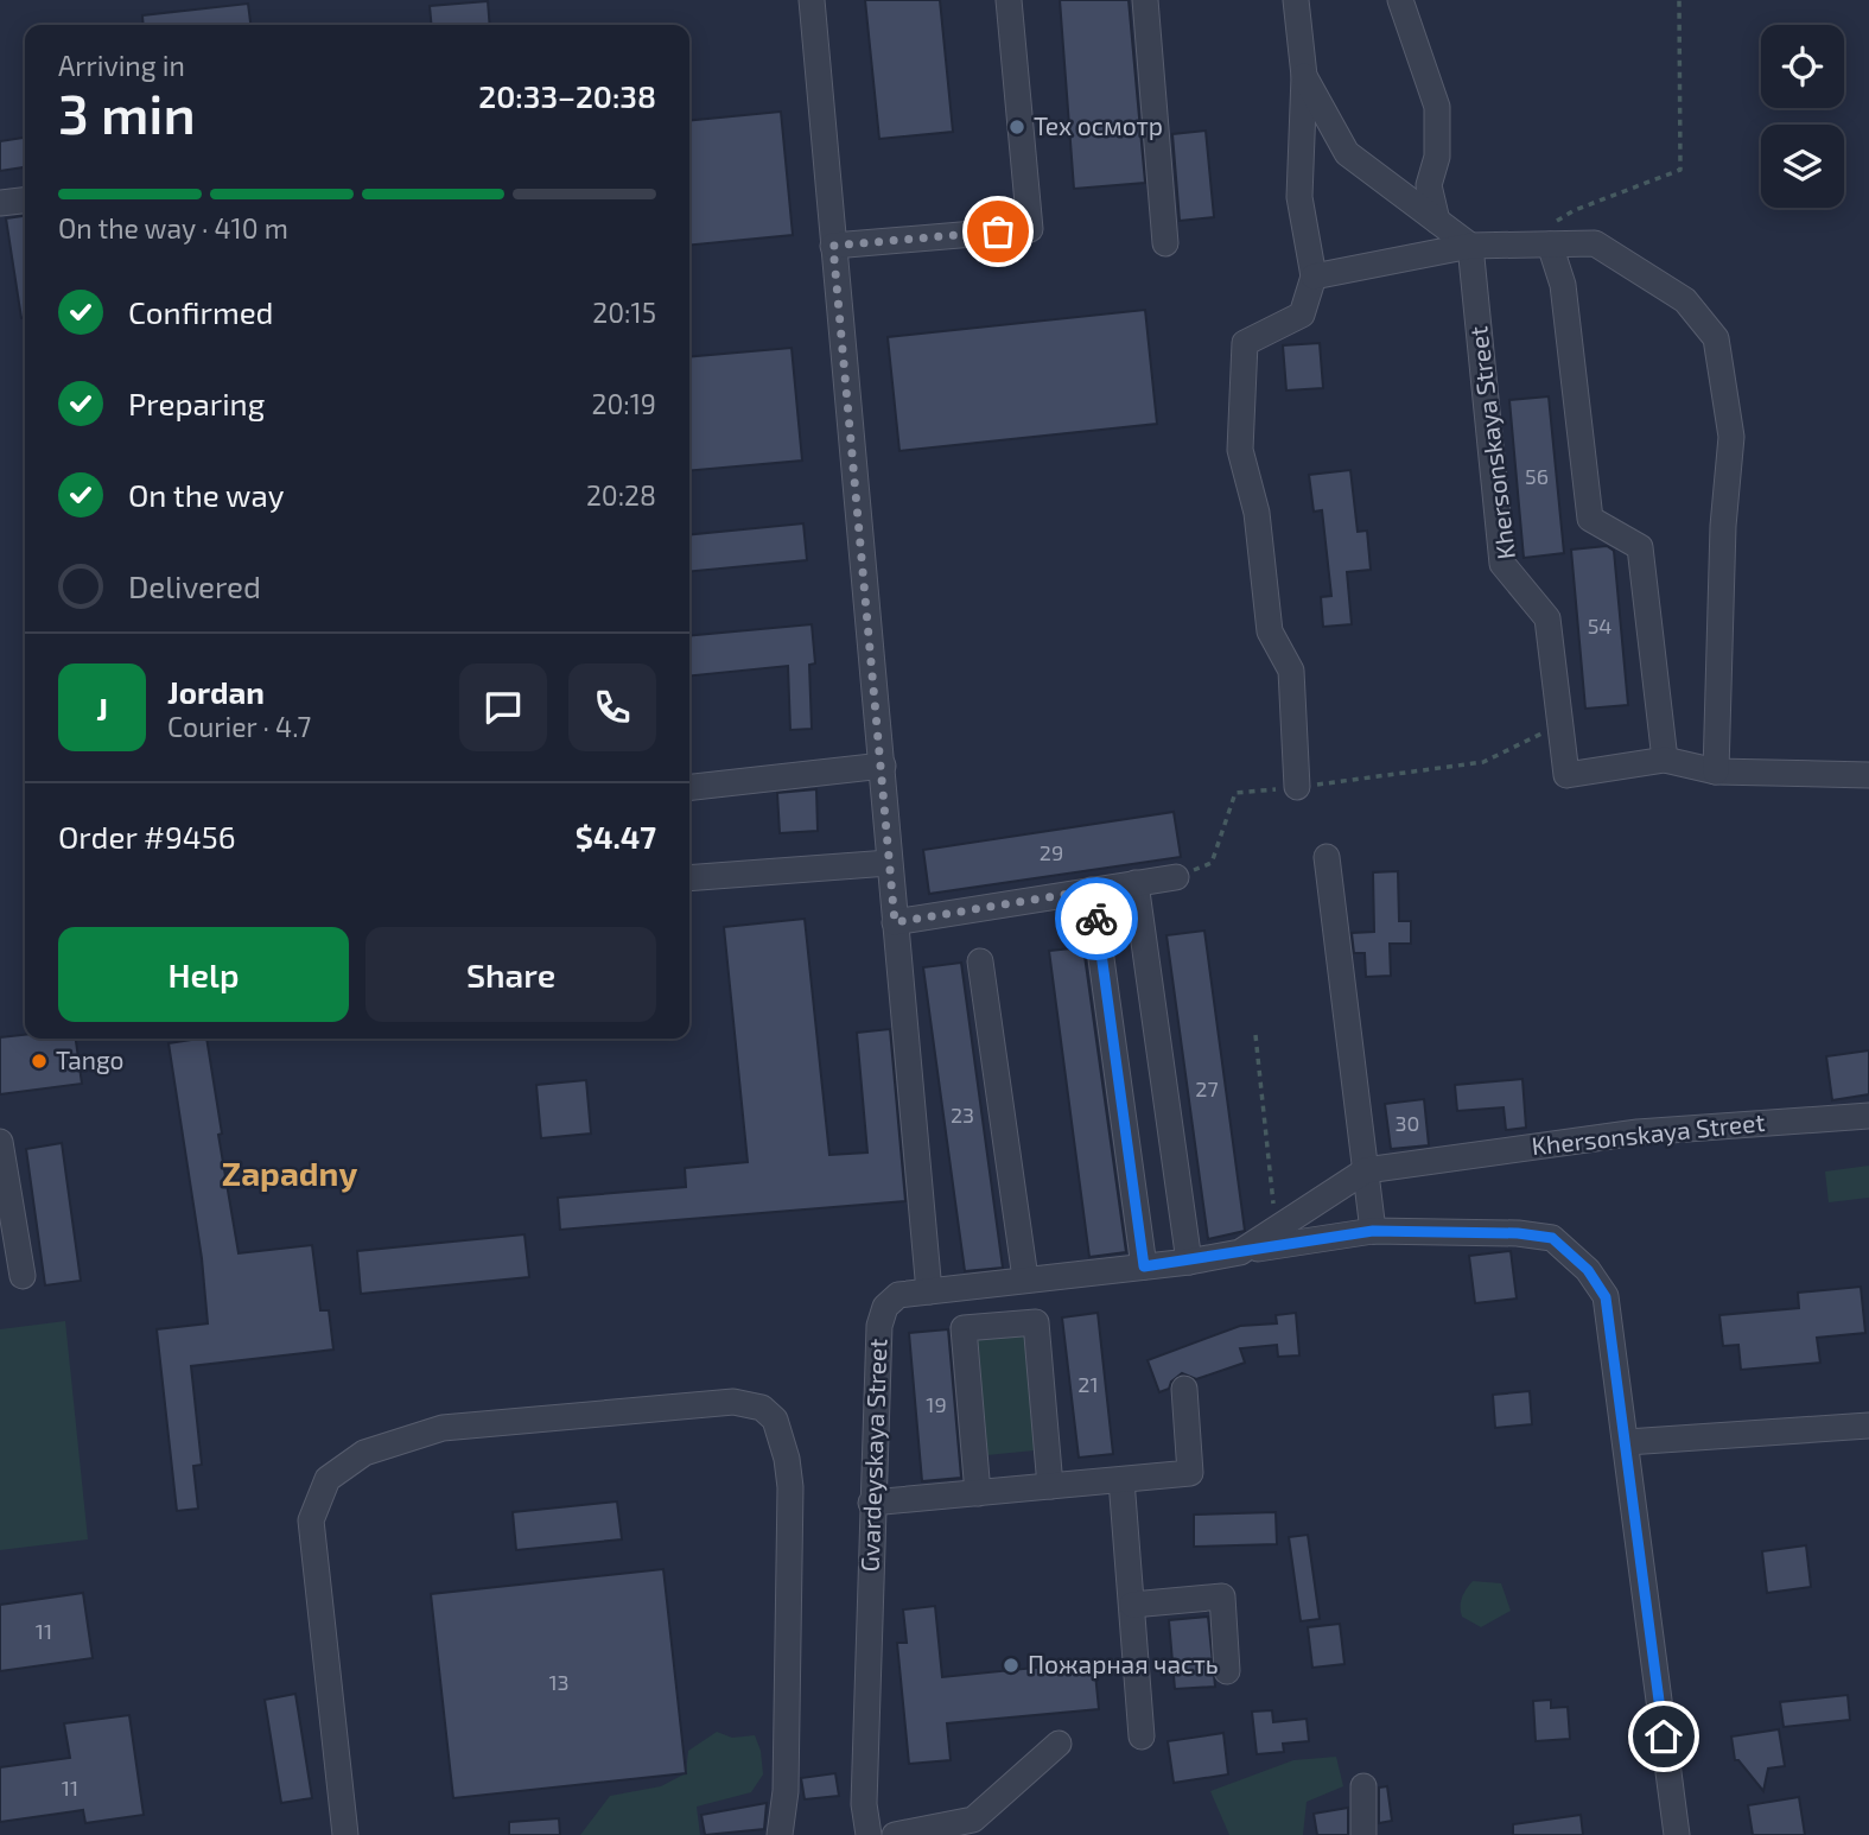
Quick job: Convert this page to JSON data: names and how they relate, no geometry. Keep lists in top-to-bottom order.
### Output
{
  "streets": {
    "street": ["Khersonskaya Street", "Gvardeyskaya Street"]
  },
  "districts": ["Zapadny"],
  "places": ["Тех осмотр", "Tango", "Пожарная часть"],
  "house_numbers": [
    "56",
    "54",
    "29",
    "27",
    "23",
    "30",
    "21",
    "19",
    "11",
    "13",
    "11"
  ],
  "page": {
    "heading": ["3 min", "Arriving in", "20:33–20:38"],
    "panel": [
      "Jordan",
      "Courier · 4.7",
      "Order #9456",
      "$4.47"
    ],
    "bar": "On the way · 410 m",
    "list": [
      ["Confirmed", "20:15"],
      ["Preparing", "20:19"],
      ["On the way", "20:28"],
      "Delivered"
    ],
    "round": "J",
    "buttons": ["Help", "Share"]
  }
}
